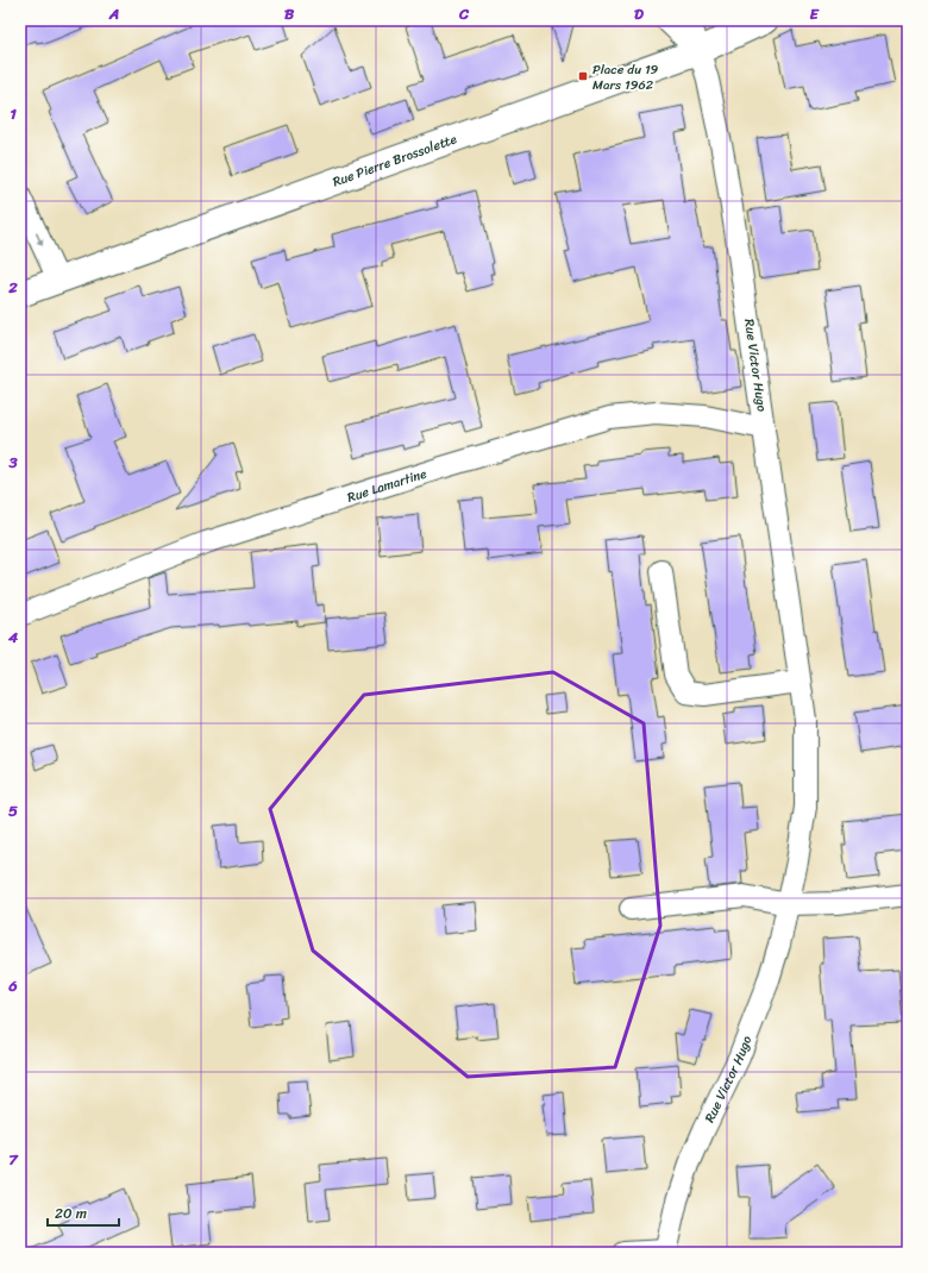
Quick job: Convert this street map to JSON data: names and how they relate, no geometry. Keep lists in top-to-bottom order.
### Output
{
  "streets": {
    "street": ["Rue Pierre Brossolette", "Rue Victor Hugo", "Rue Lamartine"]
  },
  "crossings": [
    ["Rue Pierre Brossolette", "Rue Victor Hugo"],
    ["Rue Victor Hugo", "Rue Lamartine"]
  ],
  "places": {
    "transit": ["Place du 19 Mars 1962"]
  },
  "scale_bar": "20 m",
  "grid": {
    "columns": [
      "A",
      "B",
      "C",
      "D",
      "E"
    ],
    "rows": [
      "1",
      "2",
      "3",
      "4",
      "5",
      "6",
      "7"
    ]
  }
}
